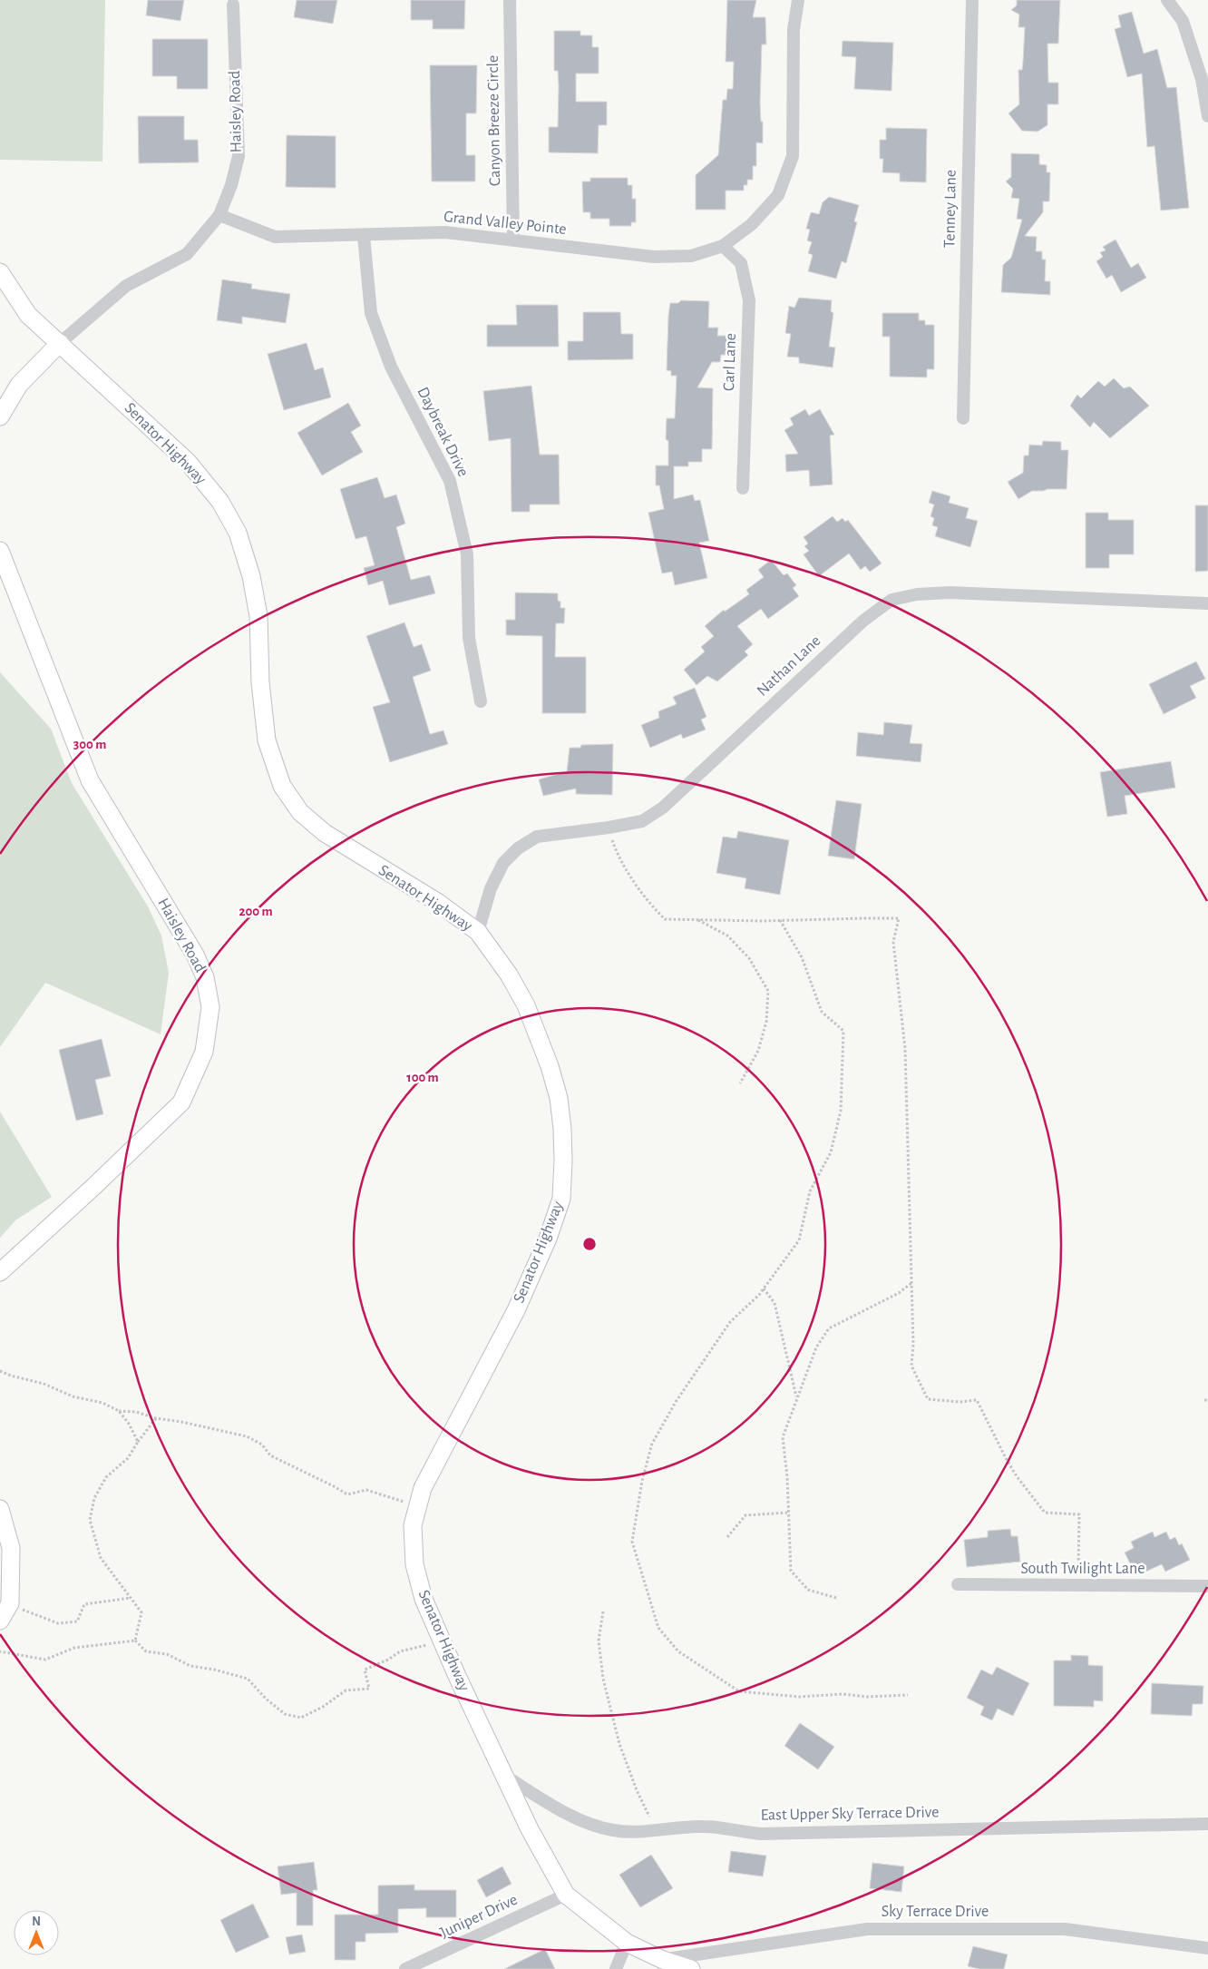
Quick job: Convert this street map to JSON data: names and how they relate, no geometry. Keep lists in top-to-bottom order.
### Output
{
  "streets": {
    "street": [
      "Haisley Road",
      "Canyon Breeze Circle",
      "Tenney Lane",
      "Grand Valley Pointe",
      "Carl Lane",
      "Daybreak Drive",
      "Senator Highway",
      "Nathan Lane",
      "South Twilight Lane",
      "East Upper Sky Terrace Drive",
      "Sky Terrace Drive",
      "Juniper Drive"
    ]
  },
  "crossings": [
    ["Haisley Road", "Grand Valley Pointe"],
    ["Canyon Breeze Circle", "Grand Valley Pointe"],
    ["Grand Valley Pointe", "Carl Lane"],
    ["Grand Valley Pointe", "Daybreak Drive"],
    ["Senator Highway", "Nathan Lane"],
    ["Senator Highway", "East Upper Sky Terrace Drive"],
    ["Senator Highway", "Sky Terrace Drive"],
    ["Senator Highway", "Juniper Drive"]
  ],
  "north": "top",
  "rings": ["300 m", "200 m", "100 m"]
}
